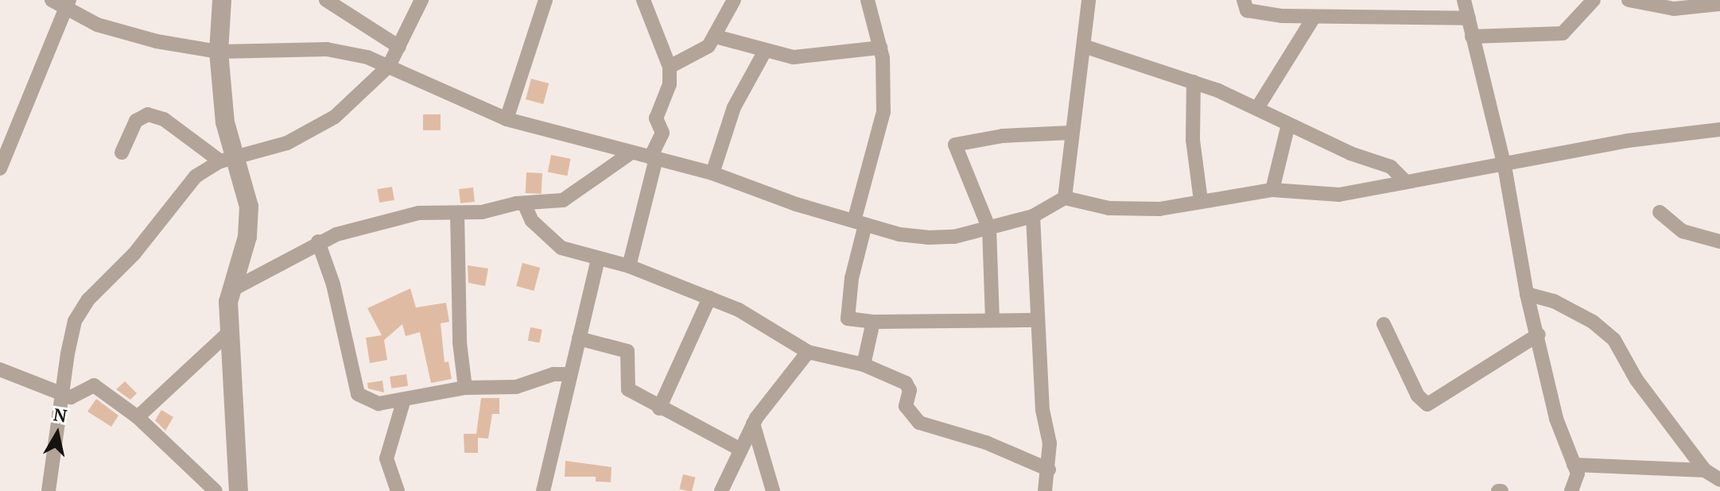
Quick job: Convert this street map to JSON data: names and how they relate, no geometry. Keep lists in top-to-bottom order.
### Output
{
  "north": "top"
}
